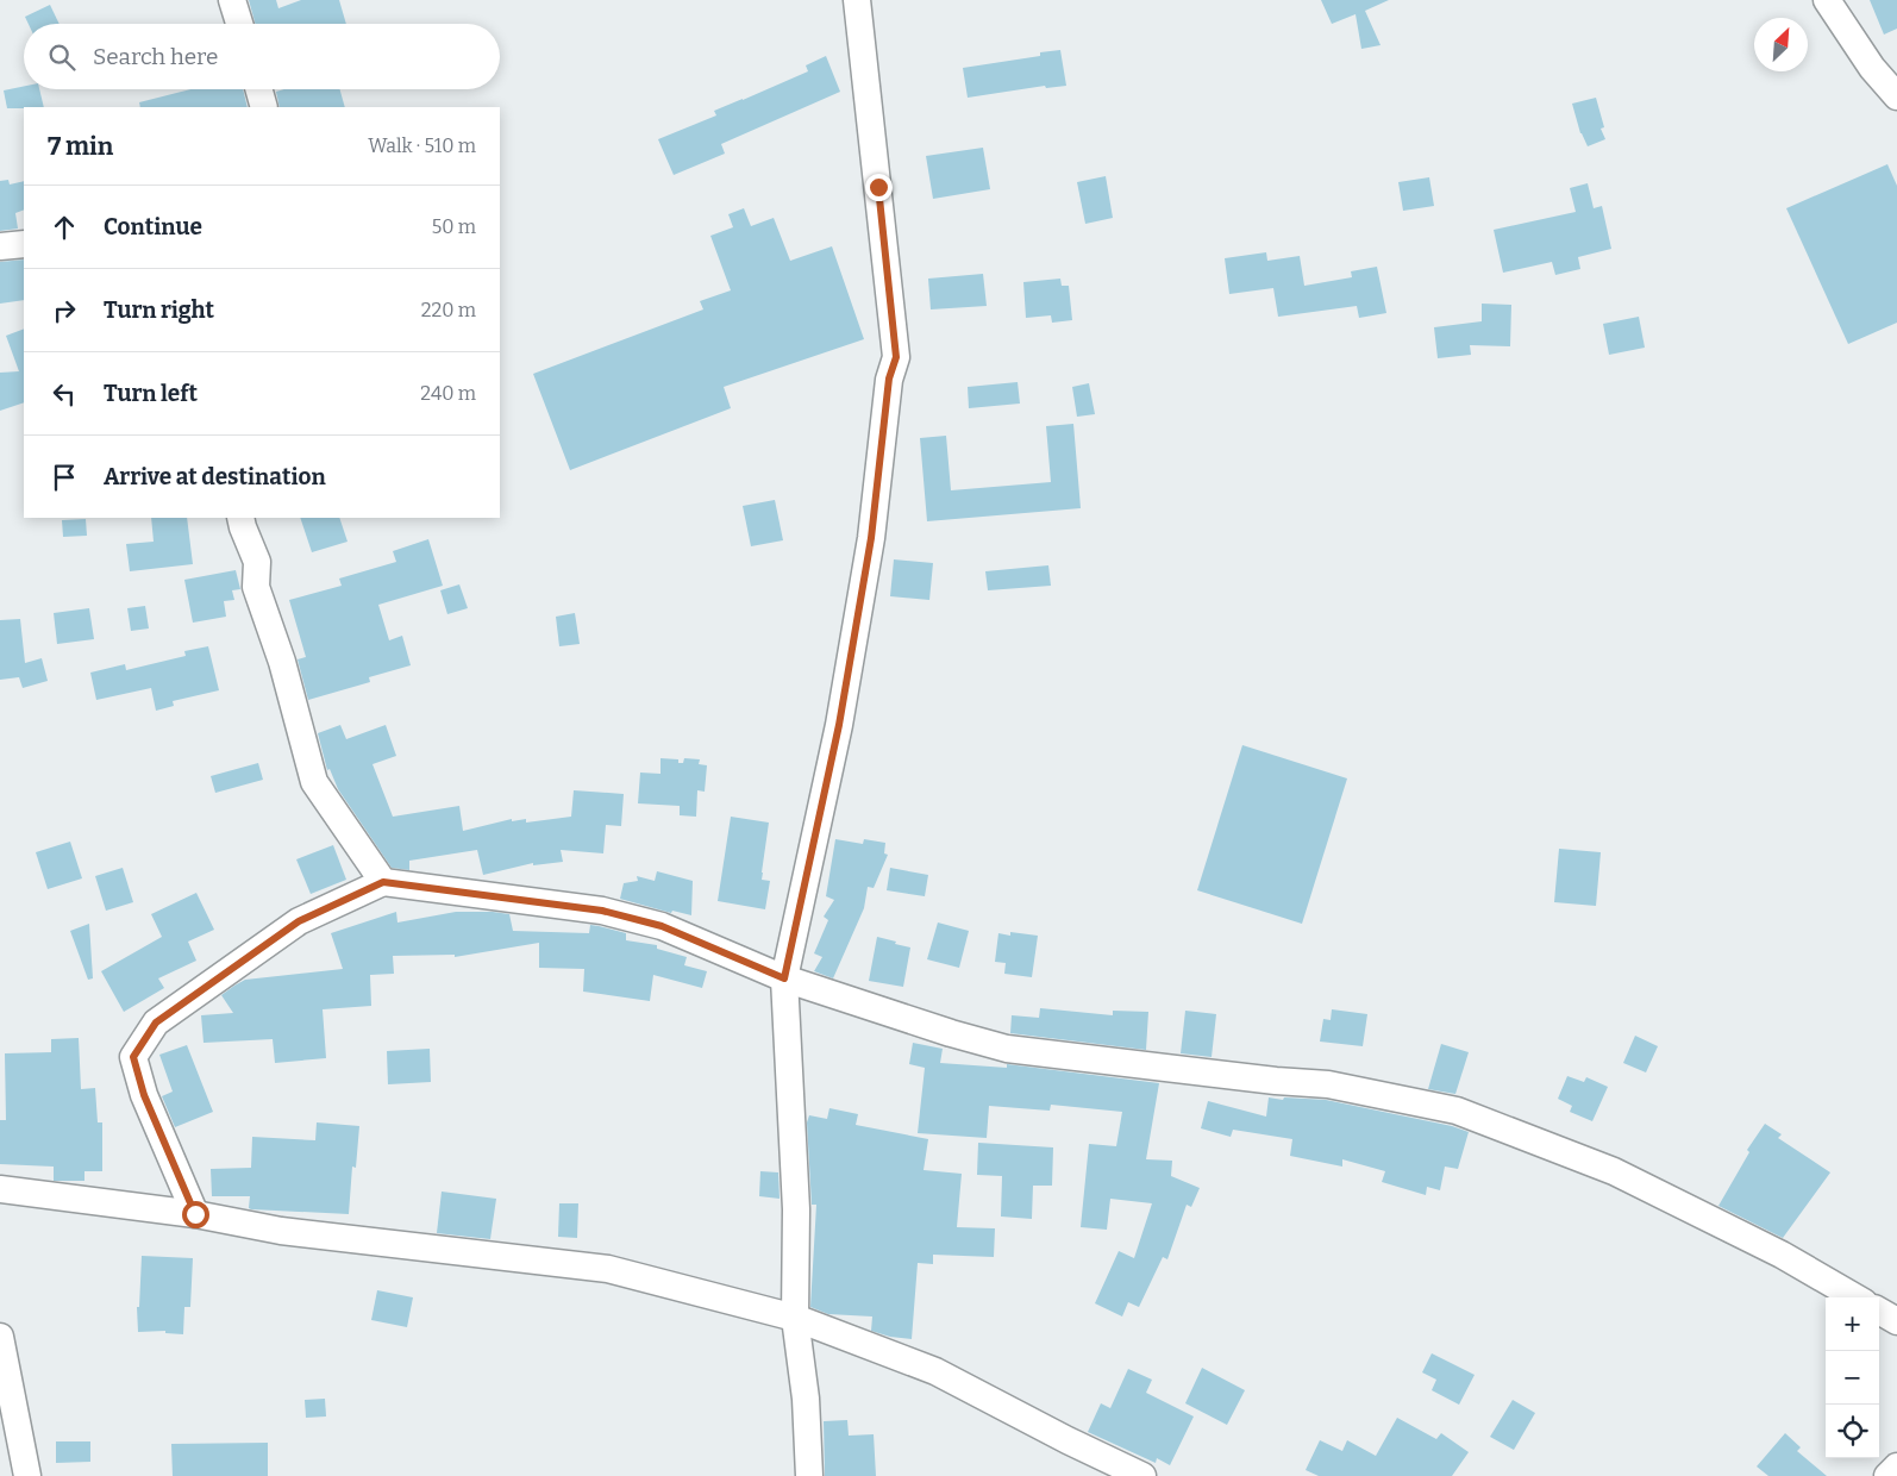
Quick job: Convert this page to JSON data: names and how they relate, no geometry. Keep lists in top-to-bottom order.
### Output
{
  "north": "top right",
  "page": {
    "search": "Search here",
    "heading": ["7 min", "Walk · 510 m"],
    "list": [
      ["Continue", "50 m"],
      ["Turn right", "220 m"],
      ["Turn left", "240 m"],
      "Arrive at destination"
    ],
    "map_buttons": ["+", "−"]
  }
}
